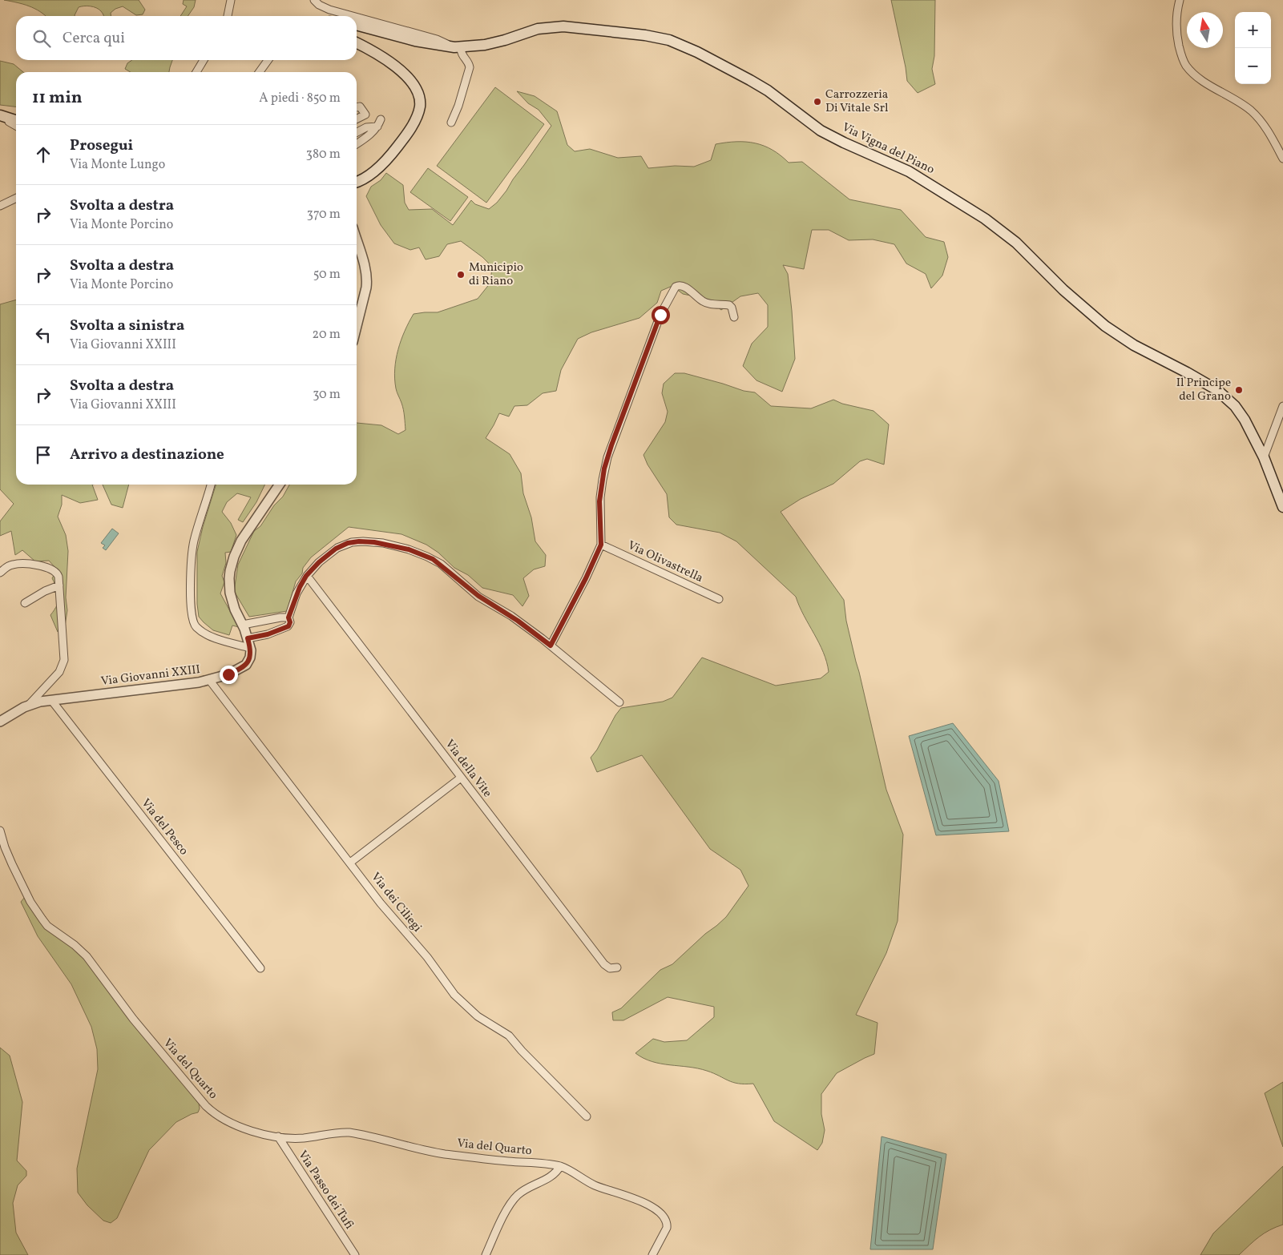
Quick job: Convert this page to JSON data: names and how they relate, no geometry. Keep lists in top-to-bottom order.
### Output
{
  "streets": {
    "main road": ["Via Vigna del Piano"],
    "street": [
      "Via Olivastrella",
      "Via Giovanni XXIII",
      "Via della Vite",
      "Via del Pesco",
      "Via dei Ciliegi",
      "Via del Quarto",
      "Via Passo dei Tufi"
    ]
  },
  "crossings": [
    ["Via Giovanni XXIII", "Via del Pesco"],
    ["Via Giovanni XXIII", "Via dei Ciliegi"],
    ["Via del Quarto", "Via Passo dei Tufi"]
  ],
  "places": ["Carrozzeria Di Vitale Srl", "Municipio di Riano", "Il Principe del Grano"],
  "north": "top",
  "page": {
    "map_buttons": ["+", "−"],
    "search": "Cerca qui",
    "heading": ["11 min", "A piedi · 850 m"],
    "list": [
      ["Prosegui", "Via Monte Lungo", "380 m"],
      ["Svolta a destra", "Via Monte Porcino", "370 m"],
      ["Svolta a destra", "Via Monte Porcino", "50 m"],
      ["Svolta a sinistra", "Via Giovanni XXIII", "20 m"],
      ["Svolta a destra", "Via Giovanni XXIII", "30 m"],
      "Arrivo a destinazione"
    ]
  }
}
